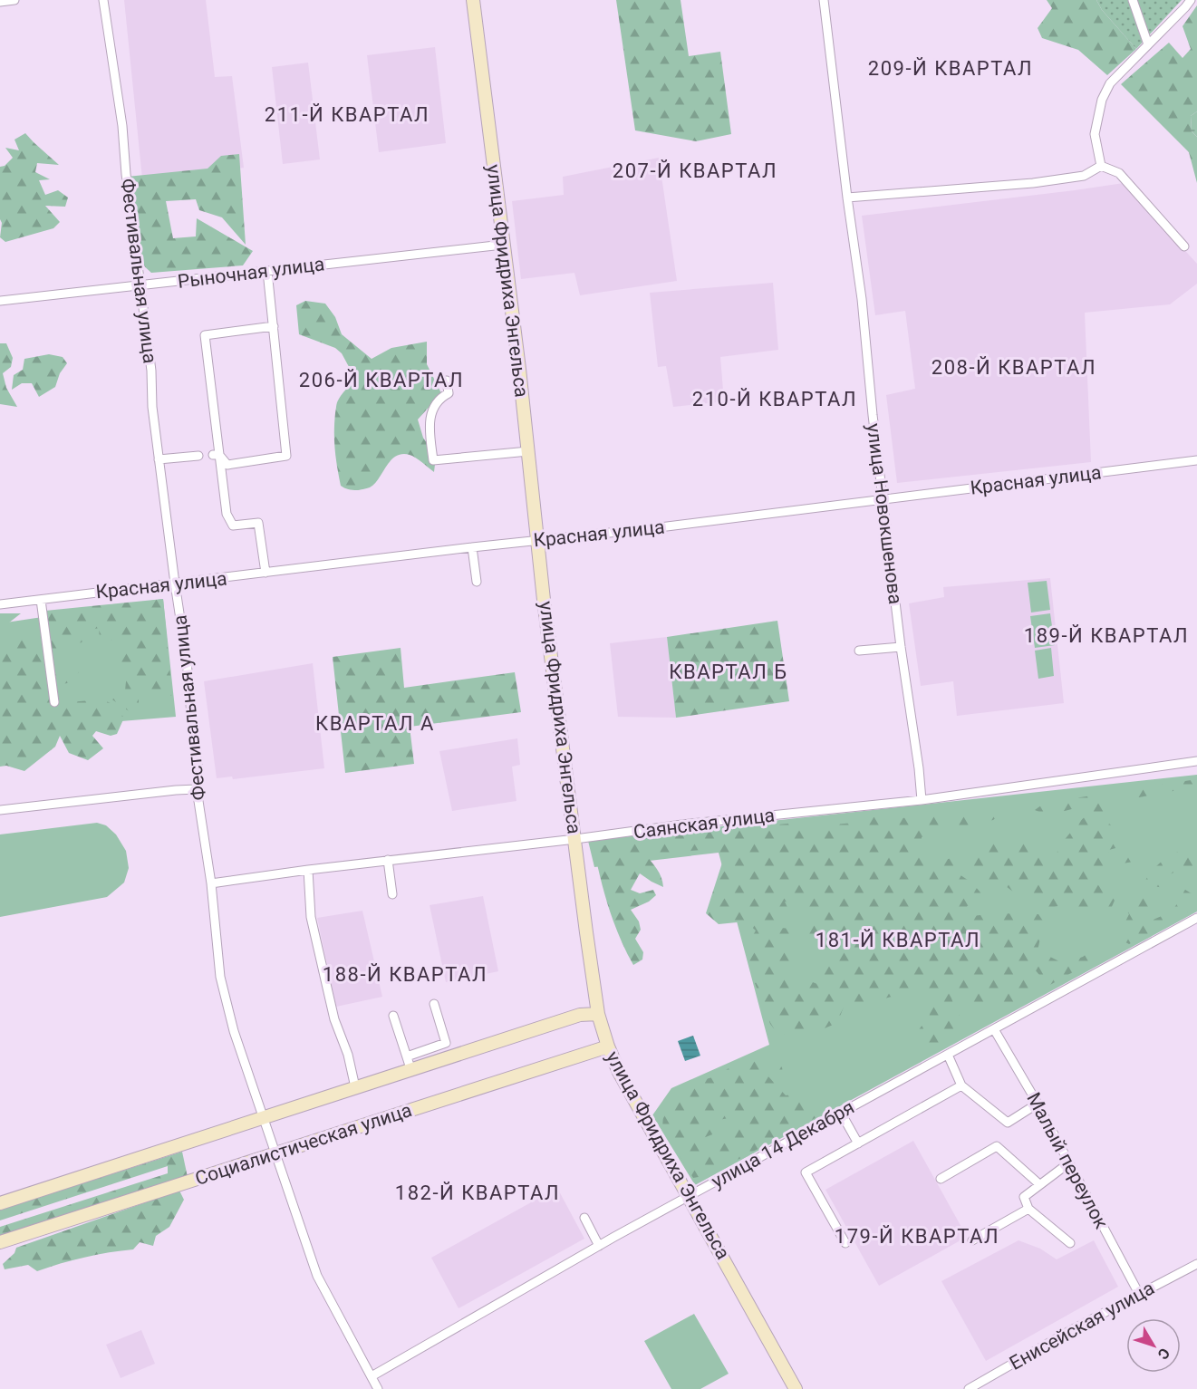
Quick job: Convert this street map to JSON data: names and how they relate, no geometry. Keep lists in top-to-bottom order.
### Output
{
  "streets": {
    "street": [
      "Фестивальная улица",
      "Рыночная улица",
      "улица Фридриха Энгельса",
      "Красная улица",
      "улица Новокшенова",
      "Саянская улица",
      "Социалистическая улица",
      "улица 14 Декабря",
      "Малый переулок",
      "Енисейская улица"
    ]
  },
  "crossings": [
    ["Фестивальная улица", "Рыночная улица"],
    ["Фестивальная улица", "Красная улица"],
    ["Фестивальная улица", "Саянская улица"],
    ["Фестивальная улица", "Социалистическая улица"],
    ["Фестивальная улица", "улица 14 Декабря"],
    ["Рыночная улица", "улица Фридриха Энгельса"],
    ["улица Фридриха Энгельса", "Красная улица"],
    ["улица Фридриха Энгельса", "Саянская улица"],
    ["улица Фридриха Энгельса", "Социалистическая улица"],
    ["улица Фридриха Энгельса", "улица 14 Декабря"],
    ["Красная улица", "улица Новокшенова"],
    ["улица Новокшенова", "Саянская улица"],
    ["улица 14 Декабря", "Малый переулок"],
    ["Малый переулок", "Енисейская улица"]
  ],
  "districts": [
    "209-Й КВАРТАЛ",
    "211-Й КВАРТАЛ",
    "207-Й КВАРТАЛ",
    "208-Й КВАРТАЛ",
    "206-Й КВАРТАЛ",
    "210-Й КВАРТАЛ",
    "189-Й КВАРТАЛ",
    "КВАРТАЛ Б",
    "КВАРТАЛ А",
    "181-Й КВАРТАЛ",
    "188-Й КВАРТАЛ",
    "182-Й КВАРТАЛ",
    "179-Й КВАРТАЛ"
  ],
  "north": "bottom right"
}
